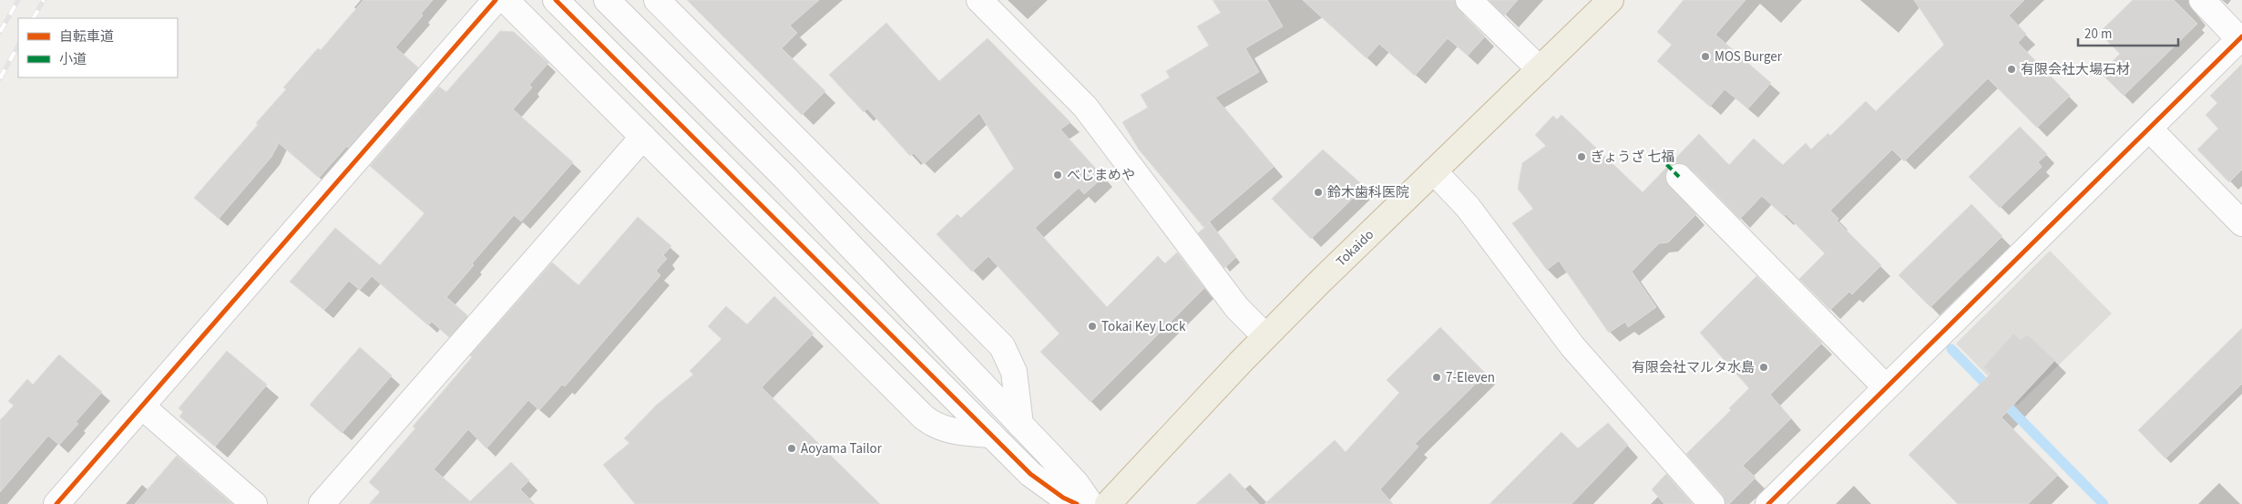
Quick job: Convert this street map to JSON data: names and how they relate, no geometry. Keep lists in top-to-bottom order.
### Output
{
  "streets": {
    "highway": ["Tokaido"]
  },
  "places": [
    "MOS Burger",
    "有限会社大場石材",
    "ぎょうざ 七福",
    "べじまめや",
    "鈴木歯科医院",
    "Tokai Key Lock",
    "有限会社マルタ水島",
    "7-Eleven",
    "Aoyama Tailor"
  ],
  "legend": ["自転車道", "小道"],
  "scale_bar": "20 m"
}
